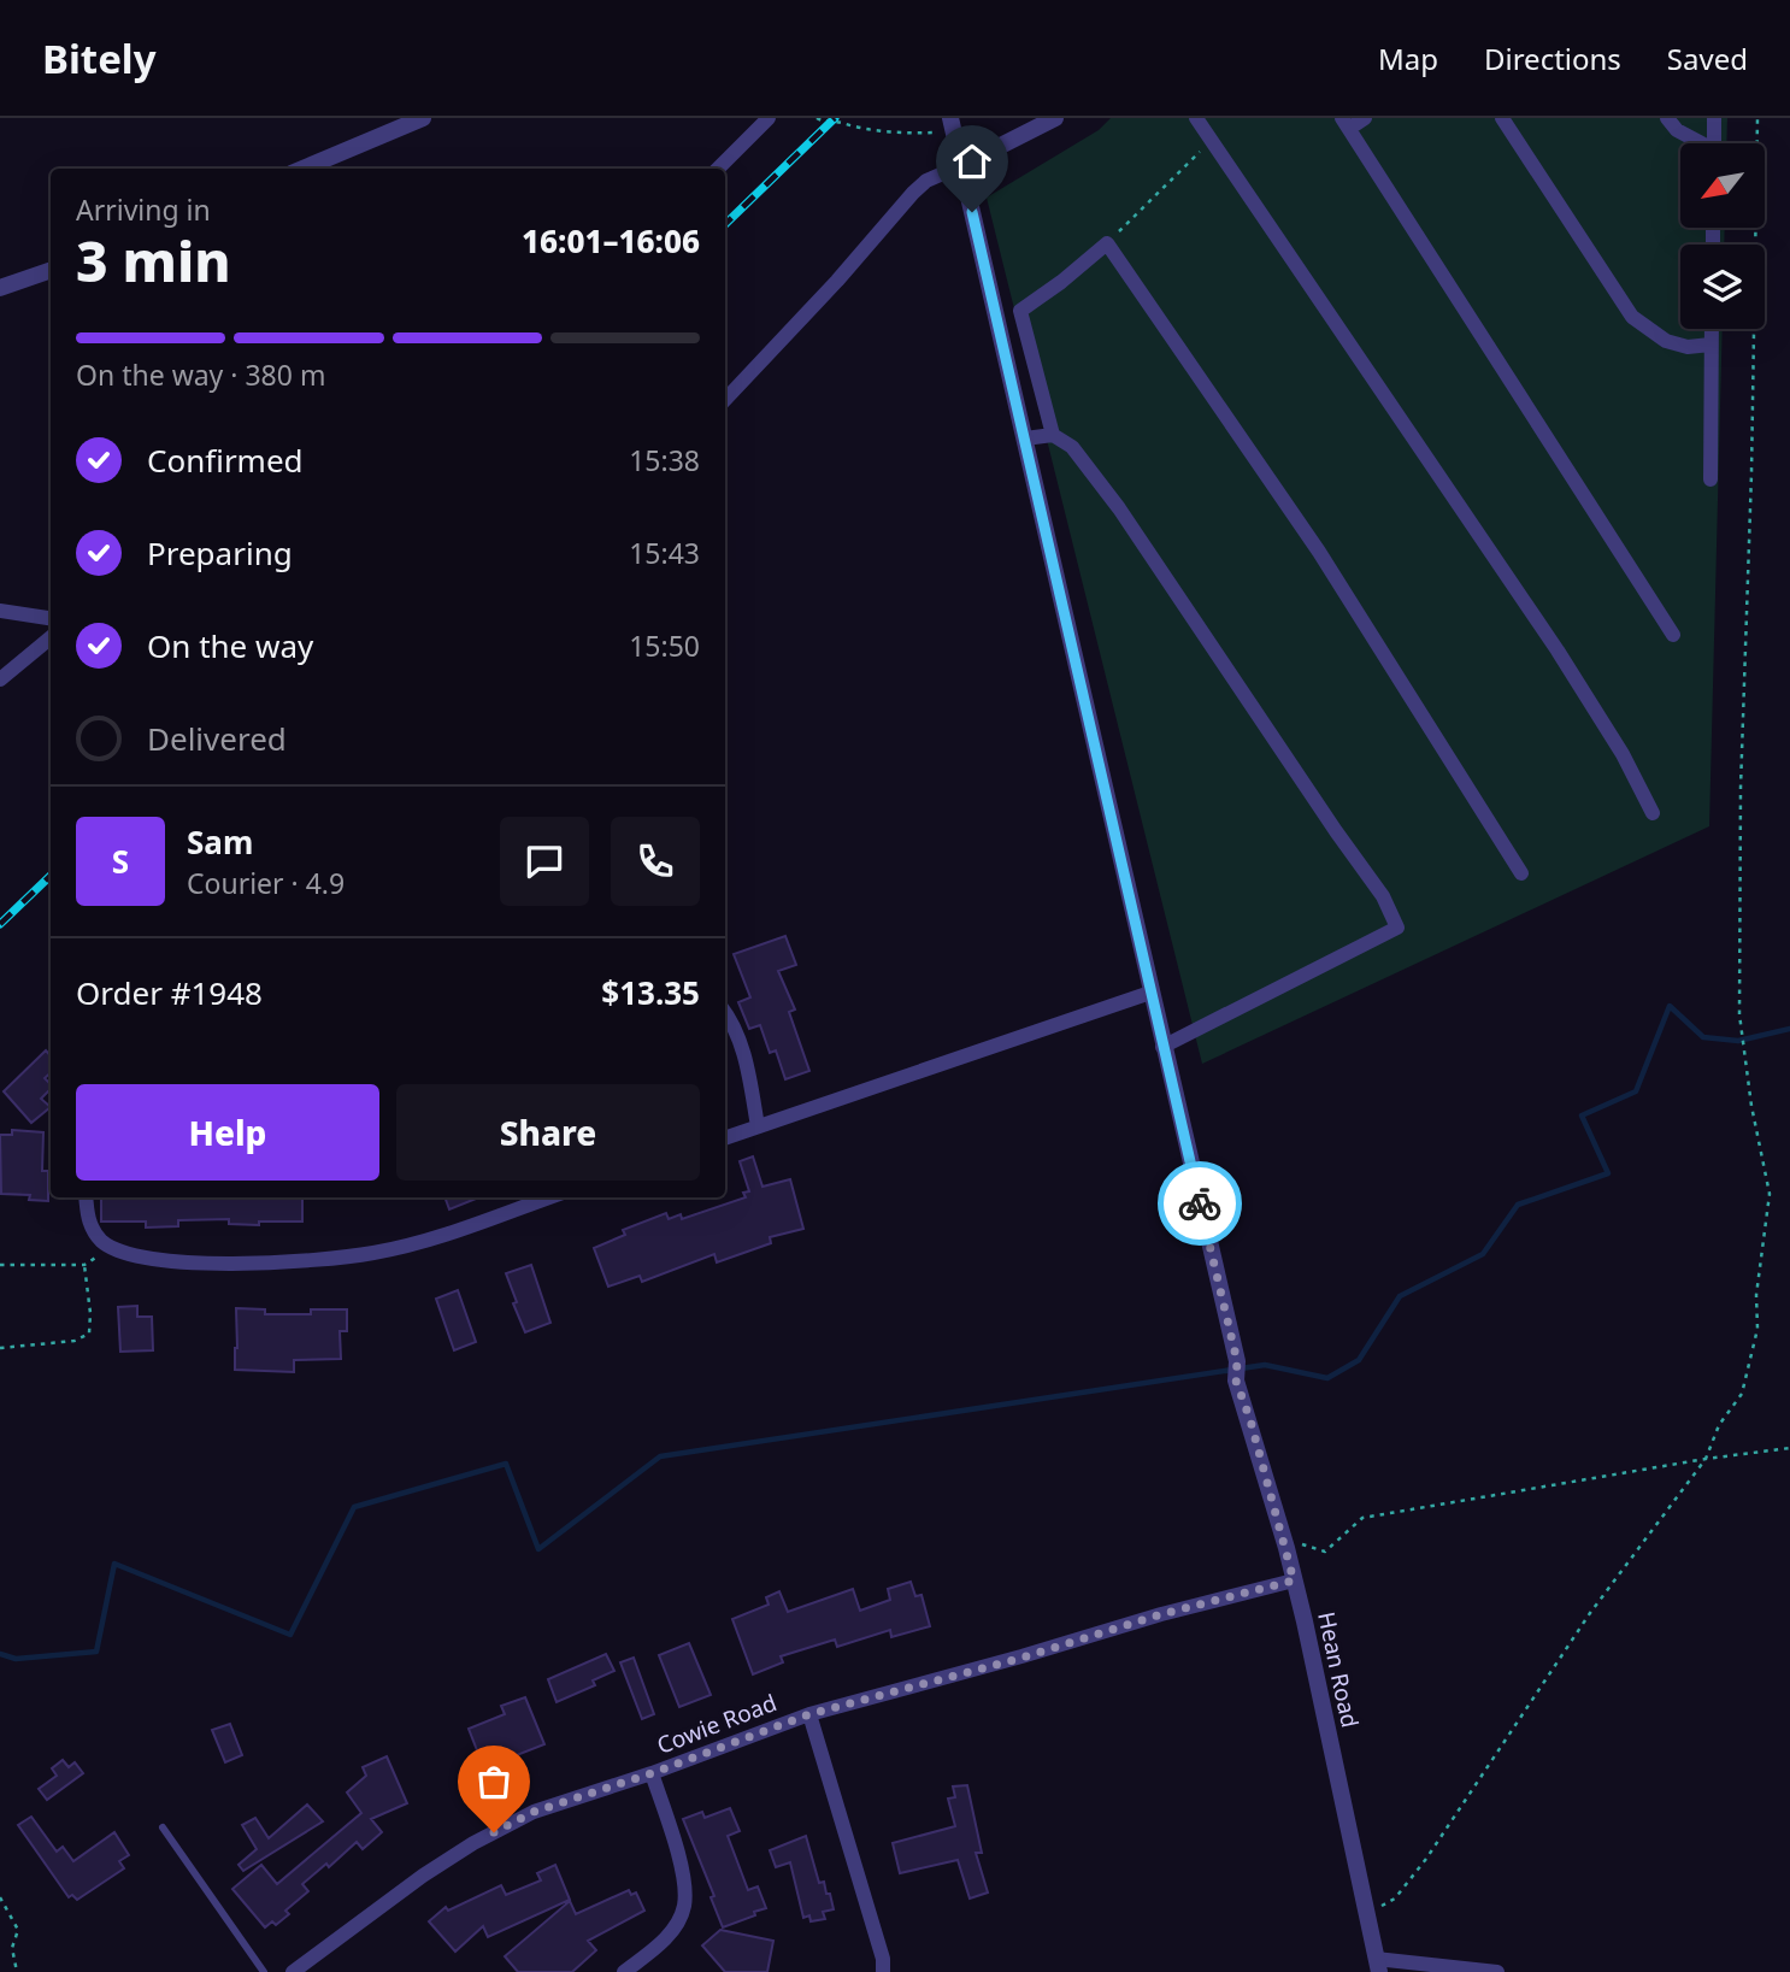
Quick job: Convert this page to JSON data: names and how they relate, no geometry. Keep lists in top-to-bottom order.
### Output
{
  "streets": {
    "street": ["Hean Road", "Cowie Road"]
  },
  "crossings": [
    ["Hean Road", "Cowie Road"]
  ],
  "north": "bottom left",
  "page": {
    "header": "Bitely",
    "nav": ["Map", "Directions", "Saved"],
    "heading": ["3 min", "Arriving in", "16:01–16:06"],
    "panel": [
      "Sam",
      "Courier · 4.9",
      "Order #1948",
      "$13.35"
    ],
    "bar": "On the way · 380 m",
    "list": [
      ["Confirmed", "15:38"],
      ["Preparing", "15:43"],
      ["On the way", "15:50"],
      "Delivered"
    ],
    "round": "S",
    "buttons": ["Help", "Share"]
  }
}
